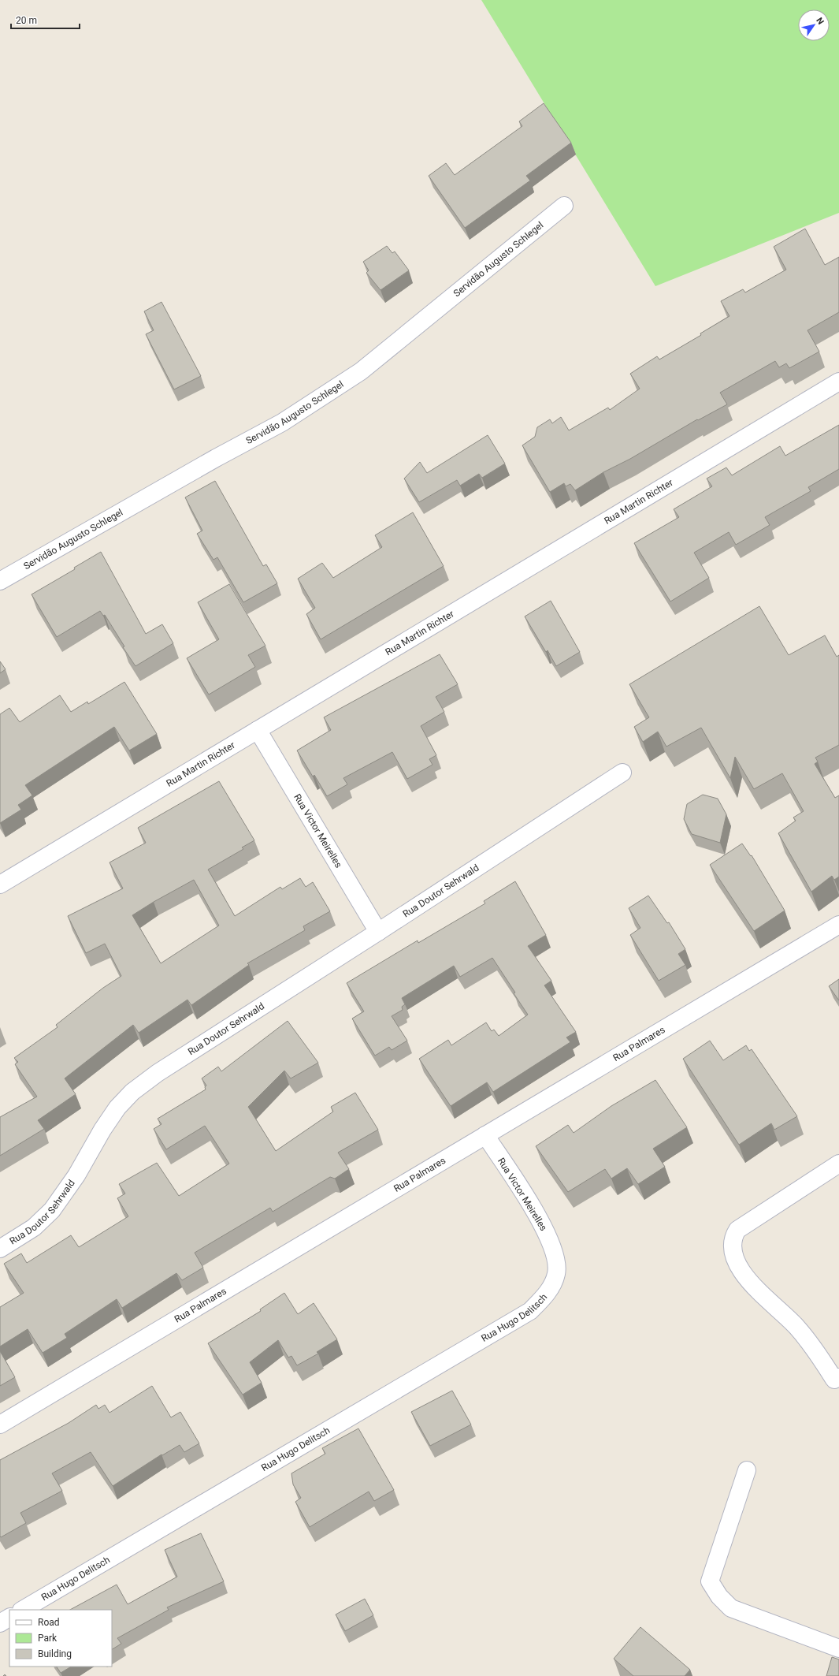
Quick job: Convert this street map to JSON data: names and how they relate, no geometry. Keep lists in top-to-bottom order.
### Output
{
  "streets": {
    "street": [
      "Servidão Augusto Schlegel",
      "Rua Martin Richter",
      "Rua Victor Meirelles",
      "Rua Doutor Sehrwald",
      "Rua Palmares",
      "Rua Hugo Delitsch"
    ]
  },
  "crossings": [
    ["Rua Martin Richter", "Rua Victor Meirelles"],
    ["Rua Victor Meirelles", "Rua Doutor Sehrwald"],
    ["Rua Victor Meirelles", "Rua Palmares"],
    ["Rua Victor Meirelles", "Rua Hugo Delitsch"]
  ],
  "legend": ["Road", "Park", "Building"],
  "scale_bar": "20 m",
  "north": "top right"
}
